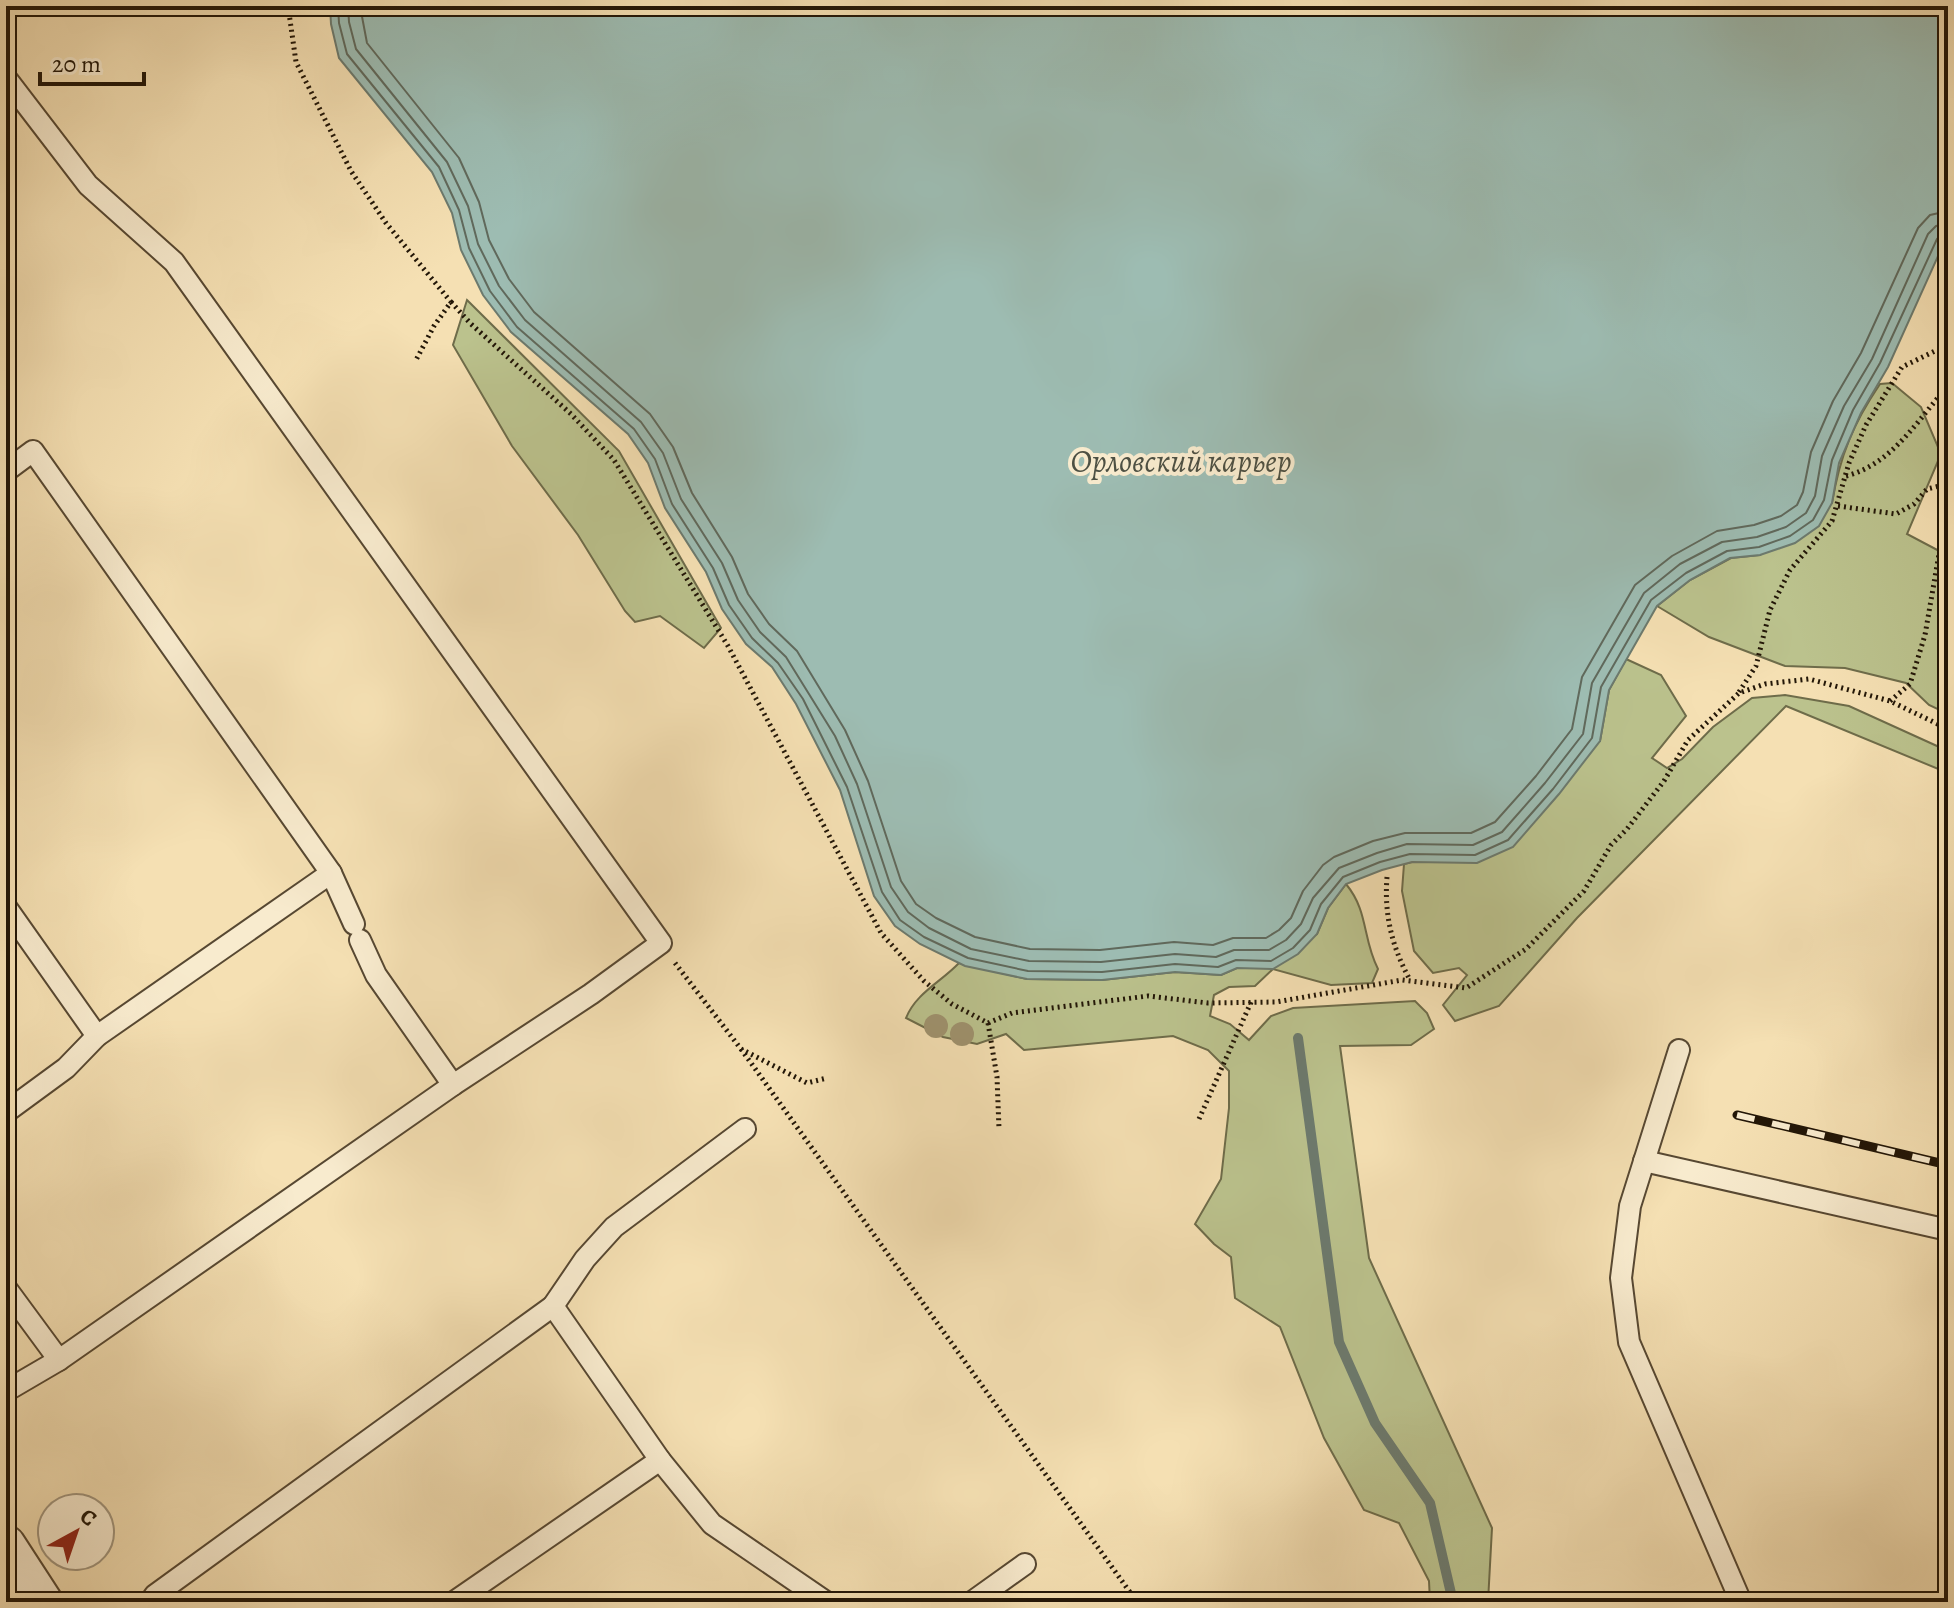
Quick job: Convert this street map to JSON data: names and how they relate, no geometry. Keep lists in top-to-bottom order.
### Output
{
  "water": ["Орловский карьер"],
  "scale_bar": "20 m",
  "north": "top right"
}
